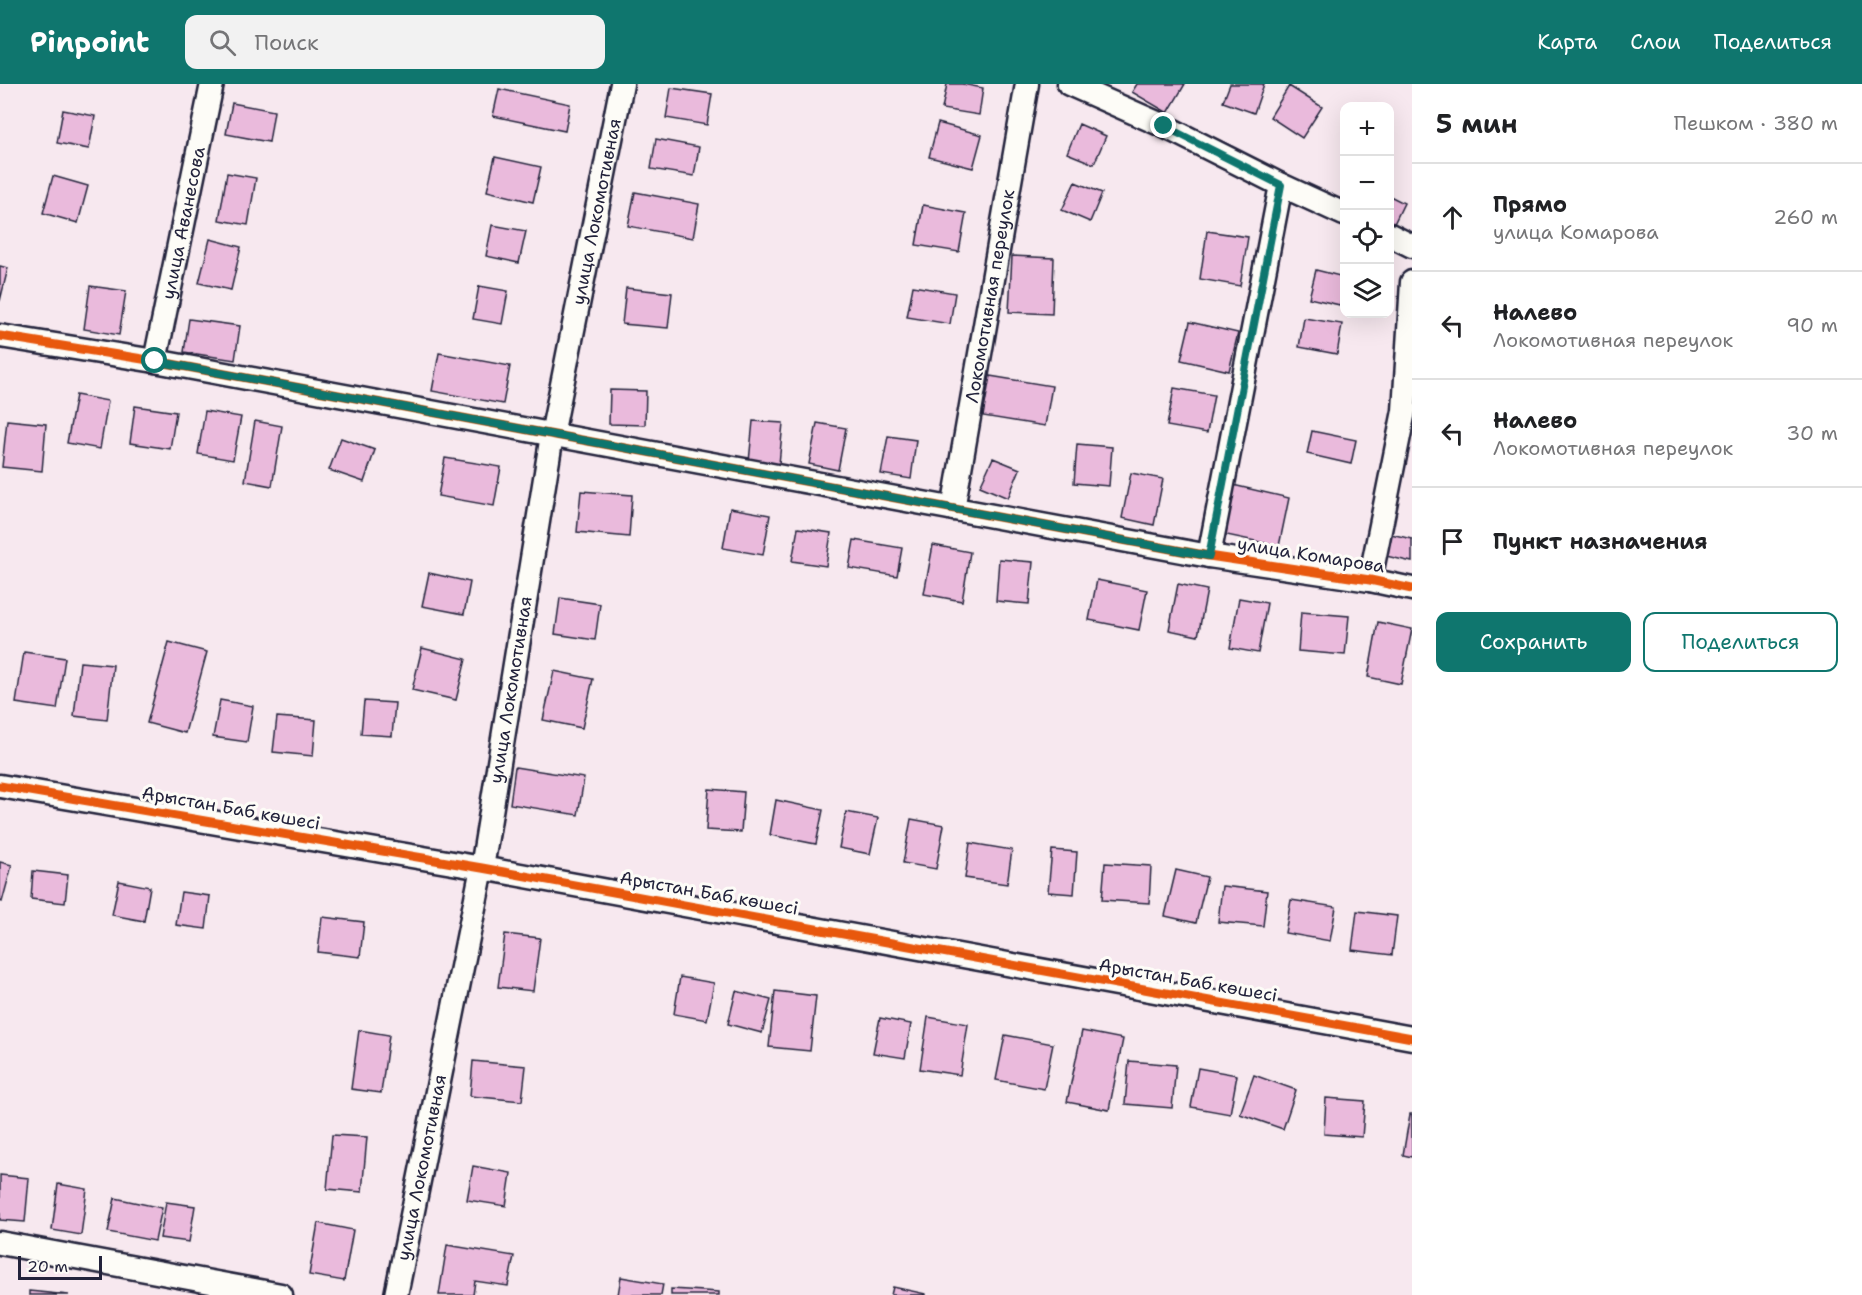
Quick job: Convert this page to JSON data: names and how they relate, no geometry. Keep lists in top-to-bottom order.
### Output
{
  "streets": {
    "street": [
      "улица Локомотивная",
      "улица Аванесова",
      "Локомотивная переулок",
      "улица Комарова",
      "Арыстан Баб көшесі"
    ]
  },
  "crossings": [
    ["улица Локомотивная", "улица Комарова"],
    ["улица Локомотивная", "Арыстан Баб көшесі"],
    ["улица Аванесова", "улица Комарова"],
    ["Локомотивная переулок", "улица Комарова"]
  ],
  "scale_bar": "20 m",
  "page": {
    "header": "Pinpoint",
    "search": "Поиск",
    "nav": ["Карта", "Слои", "Поделиться"],
    "heading": ["5 мин", "Пешком · 380 m"],
    "map_buttons": ["+", "−"],
    "list": [
      ["Прямо", "улица Комарова", "260 m"],
      ["Налево", "Локомотивная переулок", "90 m"],
      ["Налево", "Локомотивная переулок", "30 m"],
      "Пункт назначения"
    ],
    "buttons": ["Сохранить", "Поделиться"],
    "scale": "20 m"
  }
}
